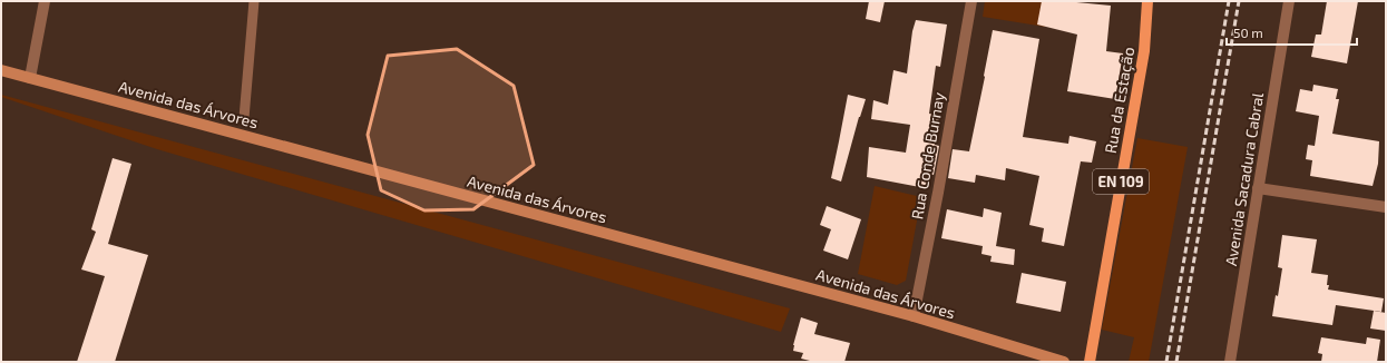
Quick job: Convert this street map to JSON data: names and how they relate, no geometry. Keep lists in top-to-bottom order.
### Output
{
  "streets": {
    "main road": ["Rua da Estação", "Avenida das Árvores", "EN 109"],
    "street": ["Rua Conde Burnay", "Avenida Sacadura Cabral"]
  },
  "crossings": [
    ["Avenida das Árvores", "Rua Conde Burnay"]
  ],
  "scale_bar": "50 m"
}
